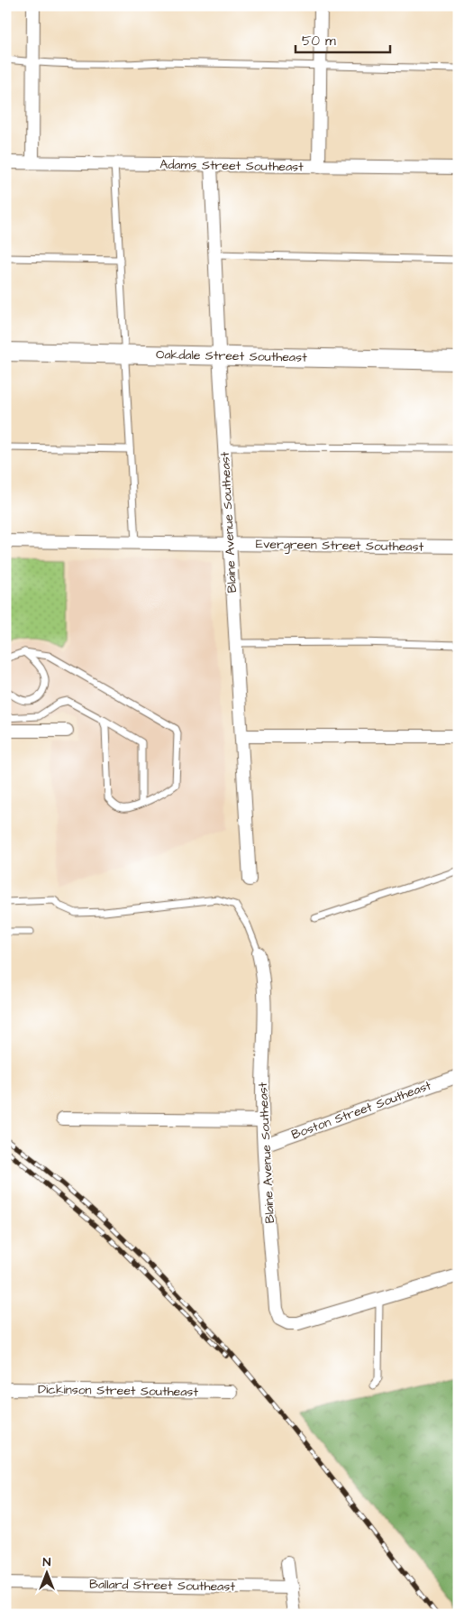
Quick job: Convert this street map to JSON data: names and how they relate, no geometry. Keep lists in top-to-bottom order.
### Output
{
  "streets": {
    "street": [
      "Adams Street Southeast",
      "Oakdale Street Southeast",
      "Blaine Avenue Southeast",
      "Evergreen Street Southeast",
      "Boston Street Southeast",
      "Dickinson Street Southeast",
      "Ballard Street Southeast"
    ]
  },
  "crossings": [
    ["Adams Street Southeast", "Blaine Avenue Southeast"],
    ["Oakdale Street Southeast", "Blaine Avenue Southeast"],
    ["Blaine Avenue Southeast", "Evergreen Street Southeast"],
    ["Blaine Avenue Southeast", "Boston Street Southeast"]
  ],
  "scale_bar": "50 m",
  "north": "top"
}
